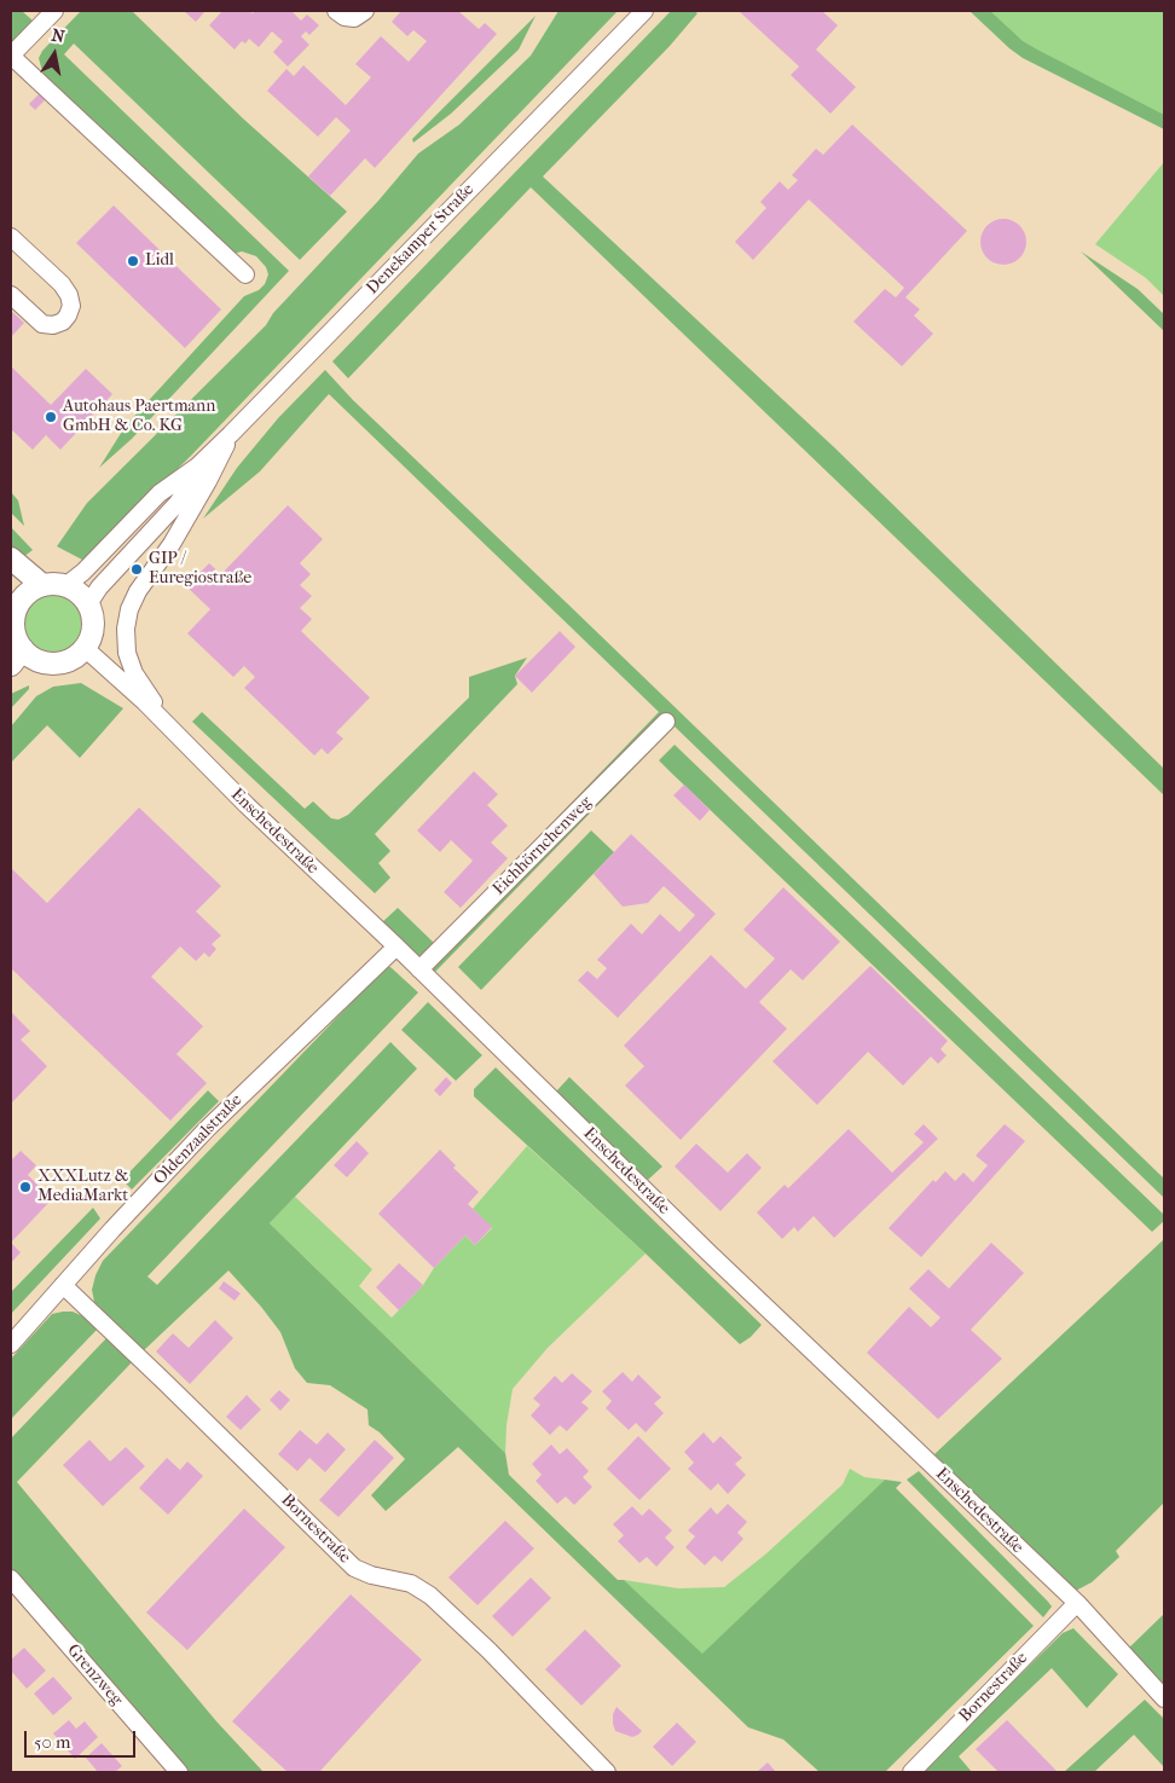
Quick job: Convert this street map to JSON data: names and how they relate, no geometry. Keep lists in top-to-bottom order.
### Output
{
  "streets": {
    "street": [
      "Denekamper Straße",
      "Enschedestraße",
      "Eichhörnchenweg",
      "Oldenzaalstraße",
      "Bornestraße",
      "Grenzweg"
    ]
  },
  "crossings": [
    ["Denekamper Straße", "Enschedestraße"],
    ["Enschedestraße", "Eichhörnchenweg"],
    ["Enschedestraße", "Oldenzaalstraße"],
    ["Enschedestraße", "Bornestraße"],
    ["Oldenzaalstraße", "Bornestraße"]
  ],
  "places": [
    "Lidl",
    "Autohaus Paertmann GmbH & Co. KG",
    "GIP / Euregiostraße",
    "XXXLutz & MediaMarkt"
  ],
  "scale_bar": "50 m",
  "north": "top"
}
